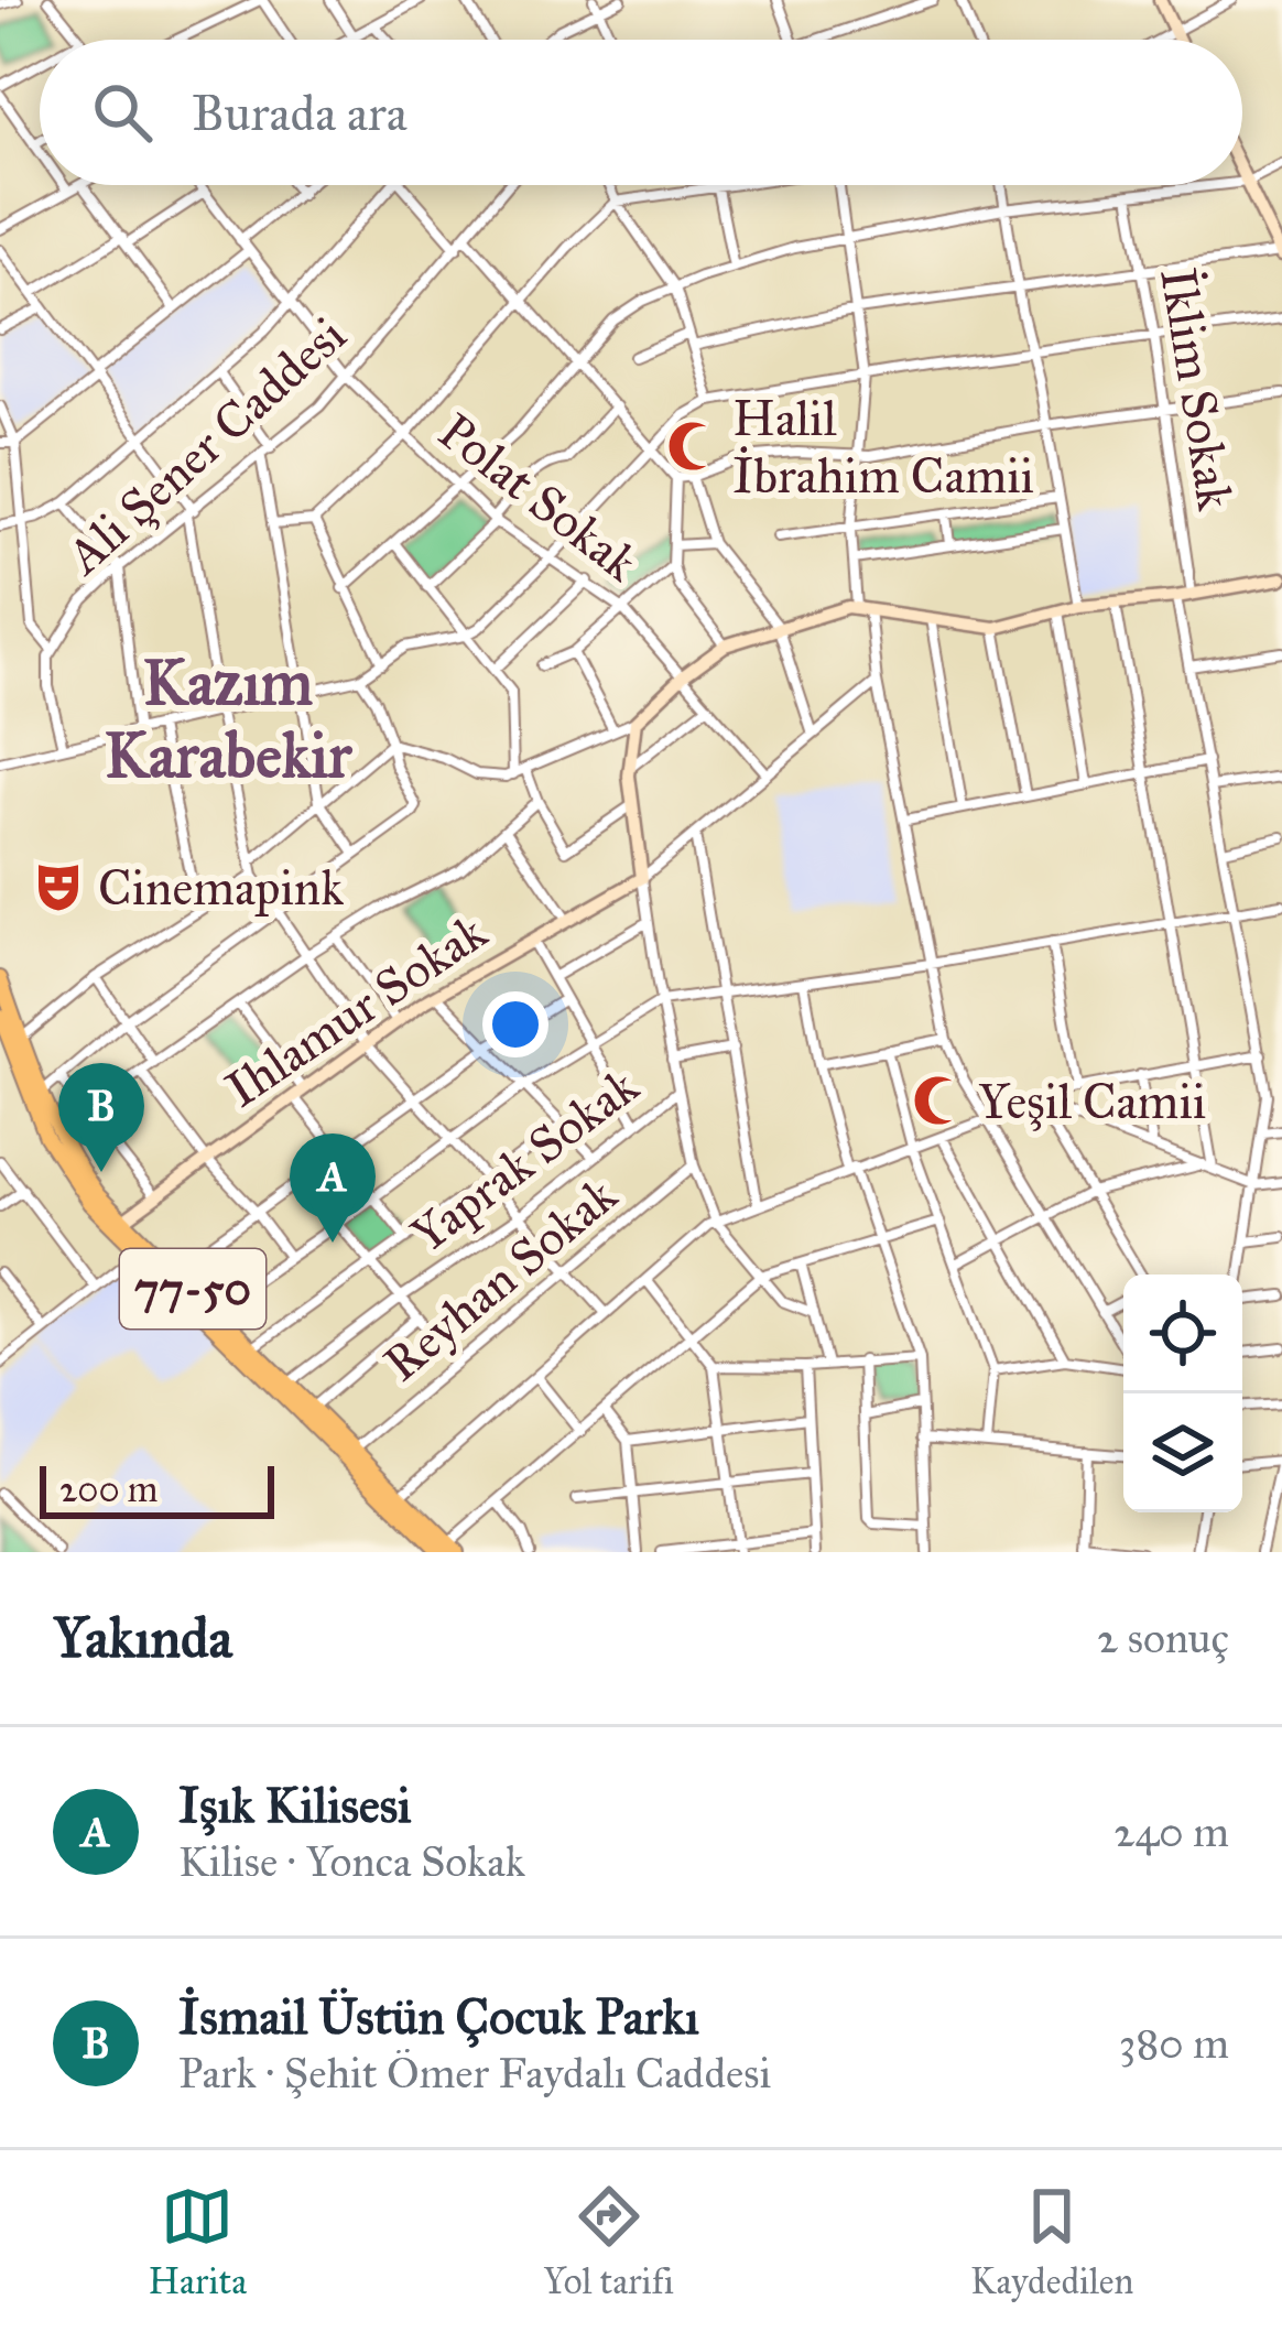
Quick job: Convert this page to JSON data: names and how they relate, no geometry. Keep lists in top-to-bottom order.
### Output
{
  "streets": {
    "main road": ["77-50"],
    "street": [
      "İklim Sokak",
      "Ali Şener Caddesi",
      "Polat Sokak",
      "Ihlamur Sokak",
      "Yaprak Sokak",
      "Reyhan Sokak"
    ]
  },
  "crossings": [
    ["Ali Şener Caddesi", "Polat Sokak"],
    ["Ihlamur Sokak", "77-50"],
    ["Yaprak Sokak", "77-50"],
    ["Reyhan Sokak", "77-50"]
  ],
  "districts": ["Kazım Karabekir"],
  "places": {
    "mosque": ["Halil İbrahim Camii", "Yeşil Camii"],
    "theatre": ["Cinemapink"]
  },
  "scale_bar": "200 m",
  "page": {
    "search": "Burada ara",
    "pins": ["B", "A"],
    "scale": "200 m",
    "heading": ["Yakında", "2 sonuç"],
    "list": [
      {
        "mark": "A",
        "name": "Işık Kilisesi",
        "note": "Kilise · Yonca Sokak",
        "value": "240 m"
      },
      {
        "mark": "B",
        "name": "İsmail Üstün Çocuk Parkı",
        "note": "Park · Şehit Ömer Faydalı Caddesi",
        "value": "380 m"
      }
    ],
    "nav": ["Harita", "Yol tarifi", "Kaydedilen"]
  }
}
